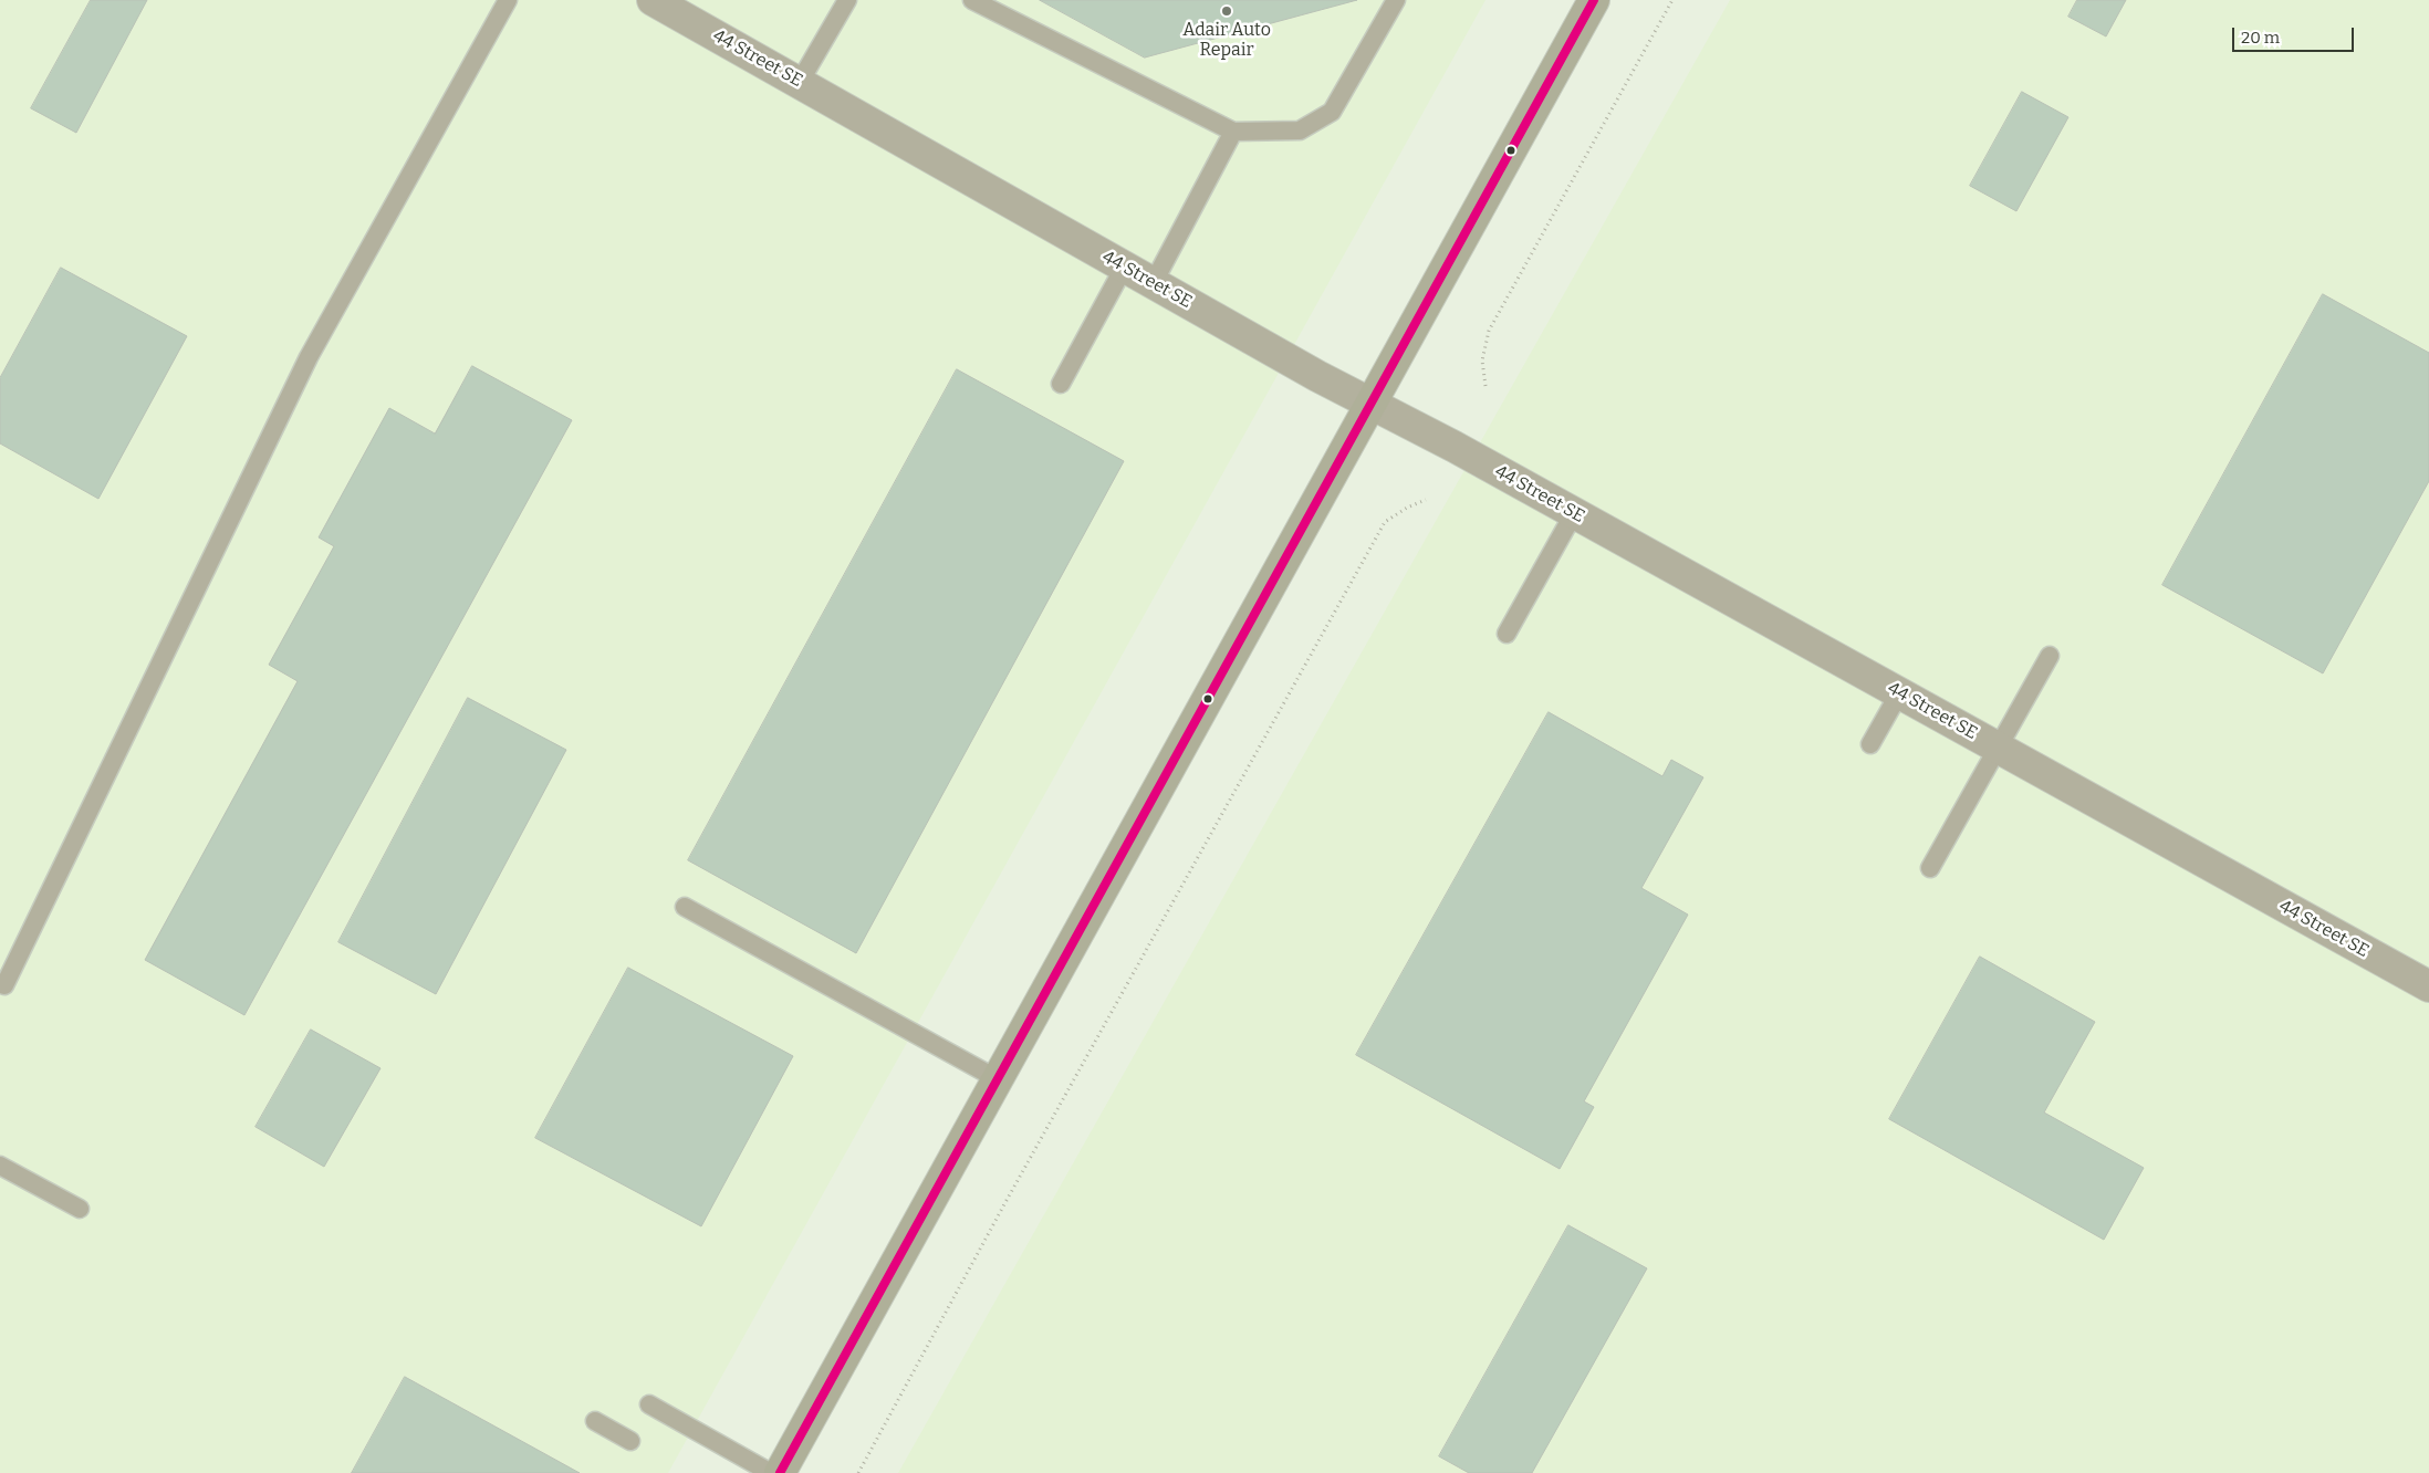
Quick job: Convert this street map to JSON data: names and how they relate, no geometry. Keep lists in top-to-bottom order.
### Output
{
  "streets": {
    "street": ["44 Street SE"]
  },
  "places": ["Adair Auto Repair"],
  "scale_bar": "20 m"
}
